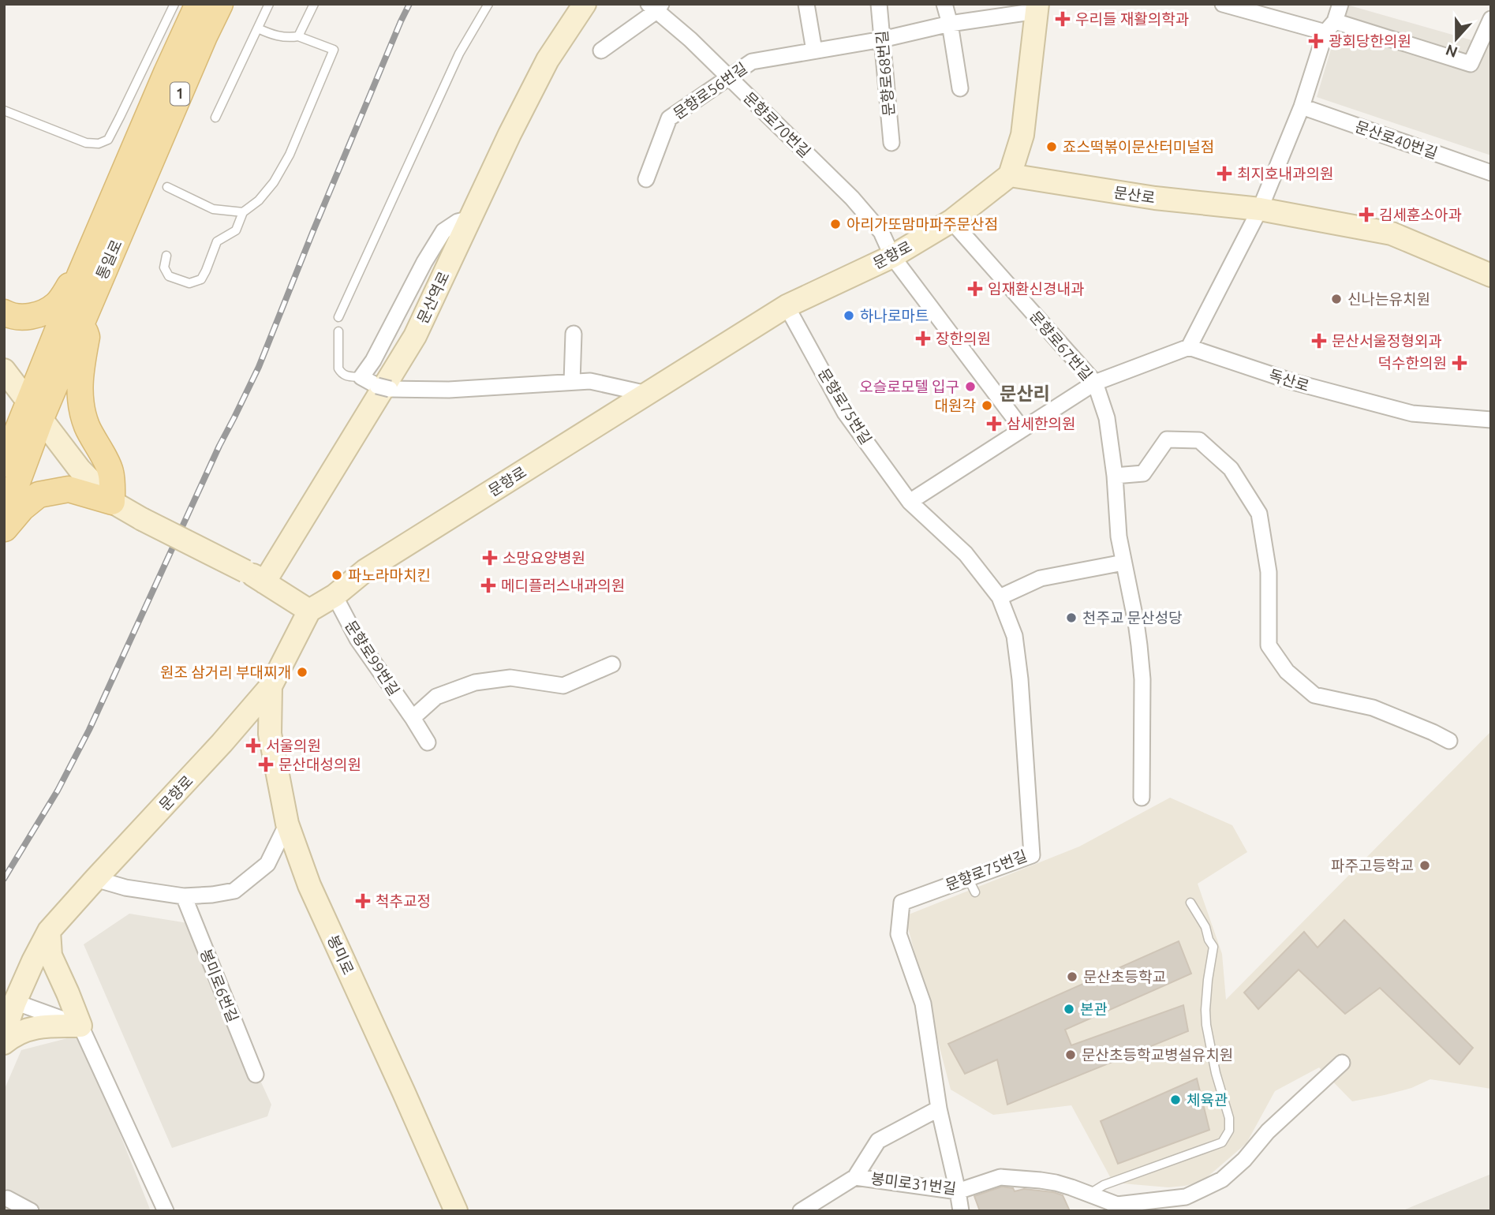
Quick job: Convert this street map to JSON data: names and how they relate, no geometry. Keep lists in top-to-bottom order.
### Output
{
  "streets": {
    "main road": ["1", "통일로"],
    "street": [
      "문향로68번길",
      "문향로56번길",
      "문향로70번길",
      "문산로40번길",
      "문산로",
      "문향로",
      "문산역로",
      "문향로67번길",
      "독산로",
      "문향로75번길",
      "문향로99번길",
      "봉미로",
      "봉미로6번길",
      "봉미로31번길"
    ]
  },
  "crossings": [
    ["문향로68번길", "문향로56번길"],
    ["문향로56번길", "문향로70번길"],
    ["문향로70번길", "문향로"],
    ["문산로", "문향로"],
    ["문향로", "문향로67번길"],
    ["문향로", "문향로75번길"],
    ["문향로", "문향로99번길"],
    ["문향로", "봉미로"],
    ["문향로75번길", "봉미로31번길"]
  ],
  "districts": ["문산리"],
  "places": {
    "health": [
      "우리들 재활의학과",
      "광회당한의원",
      "최지호내과의원",
      "김세훈소아과",
      "임재환신경내과",
      "장한의원",
      "문산서울정형외과",
      "덕수한의원",
      "삼세한의원",
      "소망요양병원",
      "메디플러스내과의원",
      "서울의원",
      "문산대성의원",
      "척추교정"
    ],
    "other": [
      "죠스떡볶이문산터미널점",
      "아리가또맘마파주문산점",
      "신나는유치원",
      "하나로마트",
      "오슬로모텔 입구",
      "대원각",
      "파노라마치킨",
      "천주교 문산성당",
      "원조 삼거리 부대찌개",
      "파주고등학교",
      "문산초등학교",
      "본관",
      "문산초등학교병설유치원",
      "체육관"
    ]
  },
  "north": "bottom"
}
